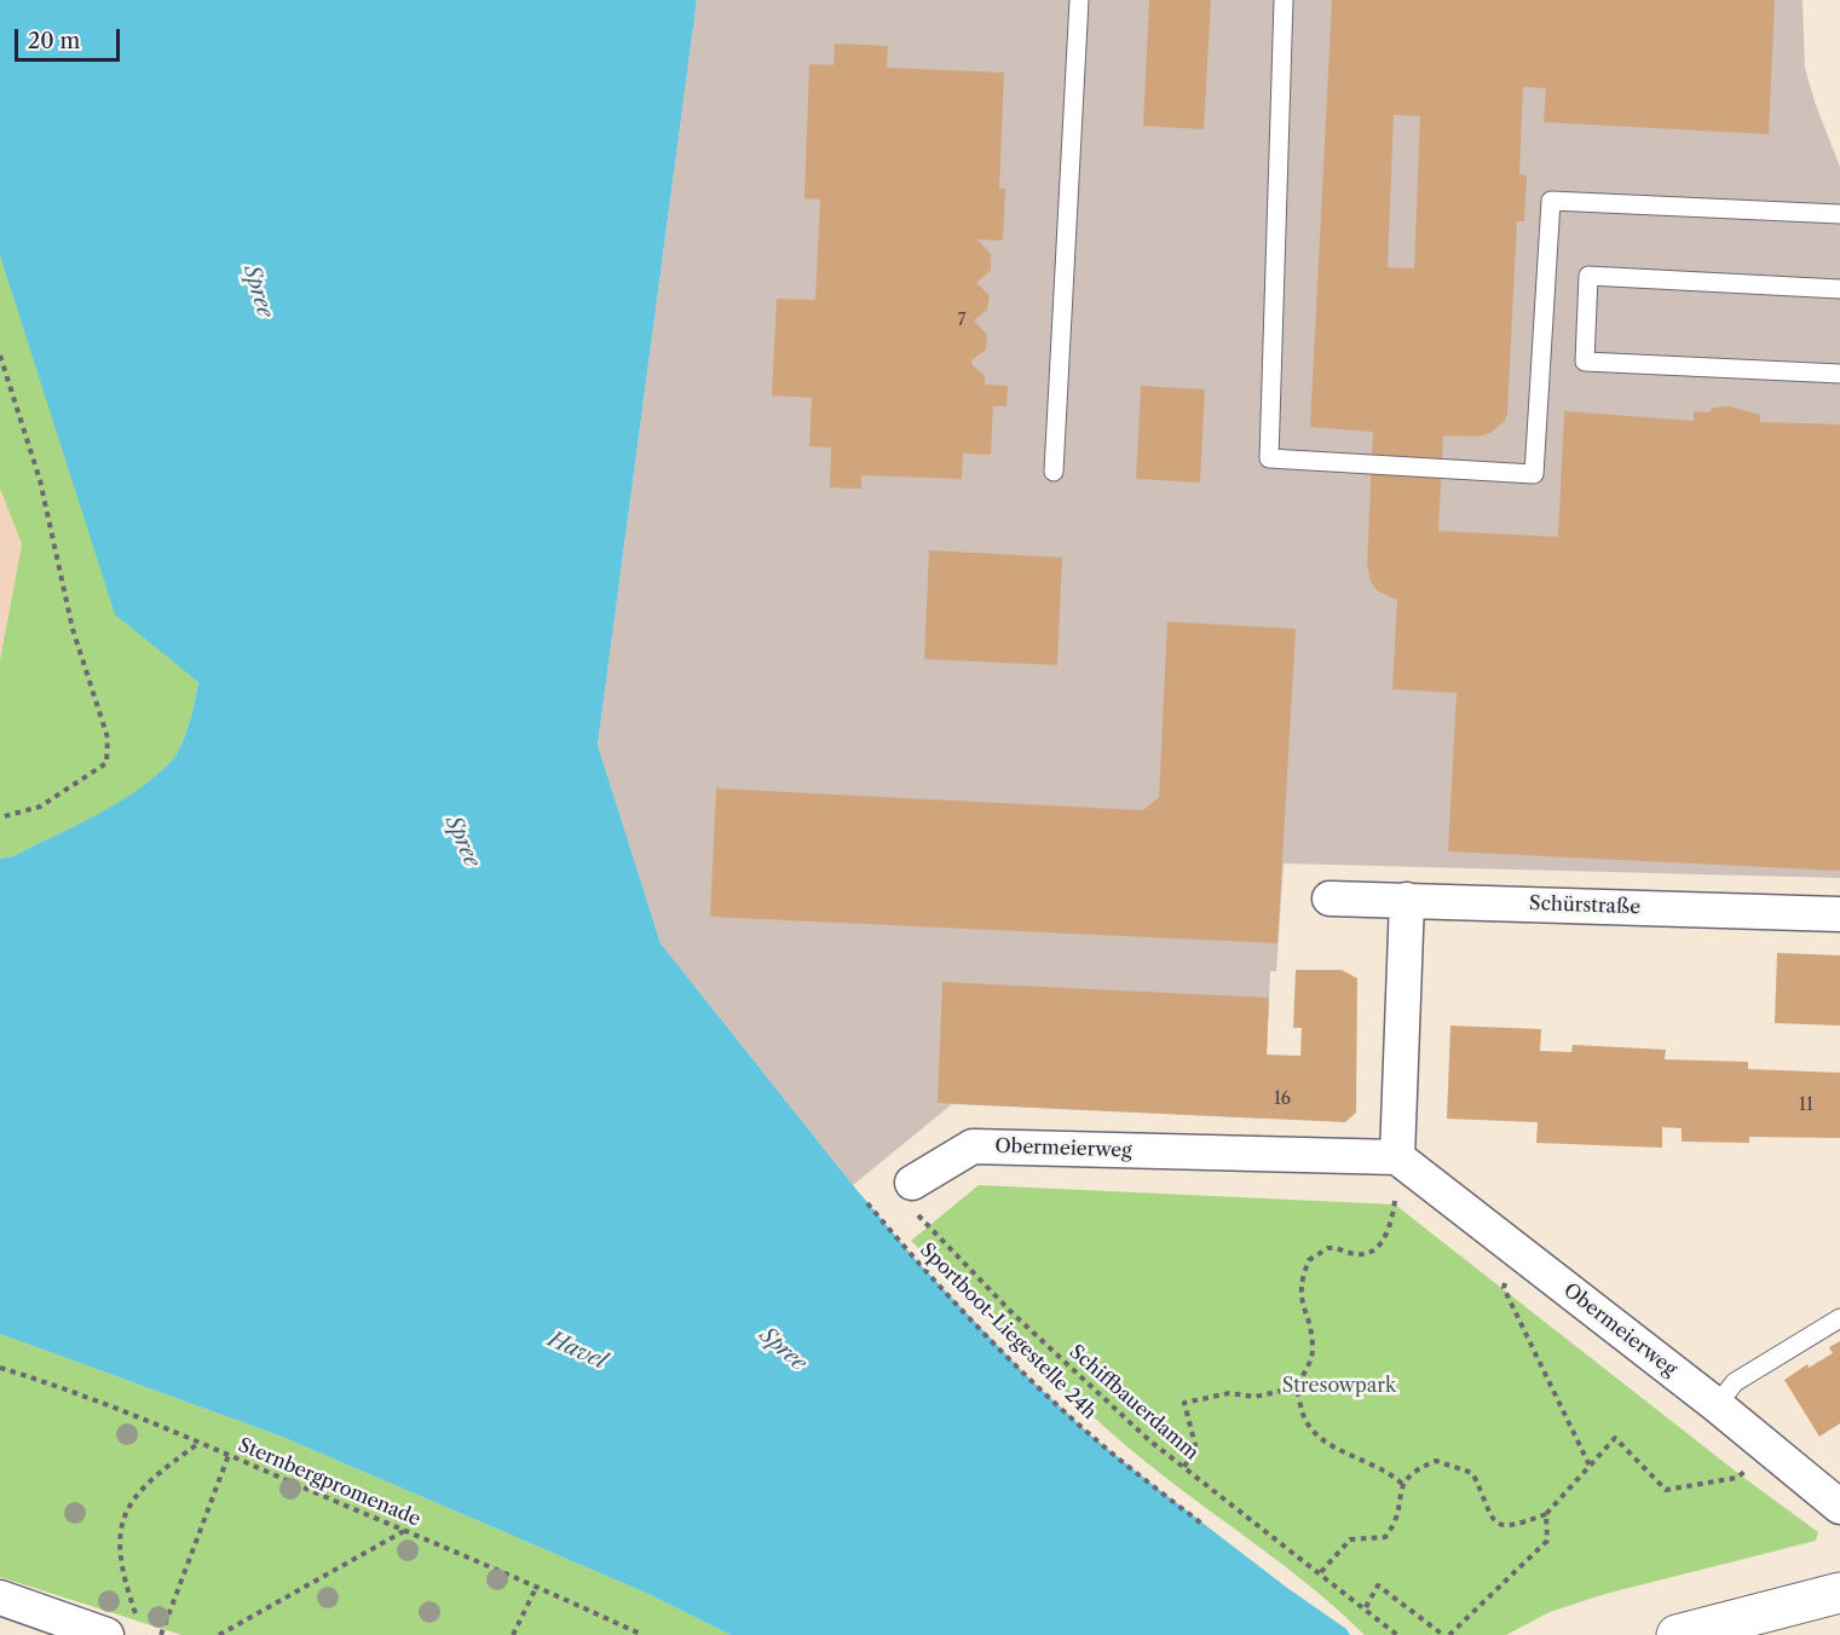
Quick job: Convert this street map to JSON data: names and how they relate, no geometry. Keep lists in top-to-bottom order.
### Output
{
  "streets": {
    "street": ["Schürstraße", "Obermeierweg"],
    "path": ["Sportboot-Liegestelle 24h", "Schiffbauerdamm", "Sternbergpromenade"]
  },
  "crossings": [
    ["Obermeierweg", "Schiffbauerdamm"]
  ],
  "water": ["Spree", "Havel"],
  "parks": ["Stresowpark"],
  "house_numbers": ["7", "16", "11"],
  "scale_bar": "20 m"
}
